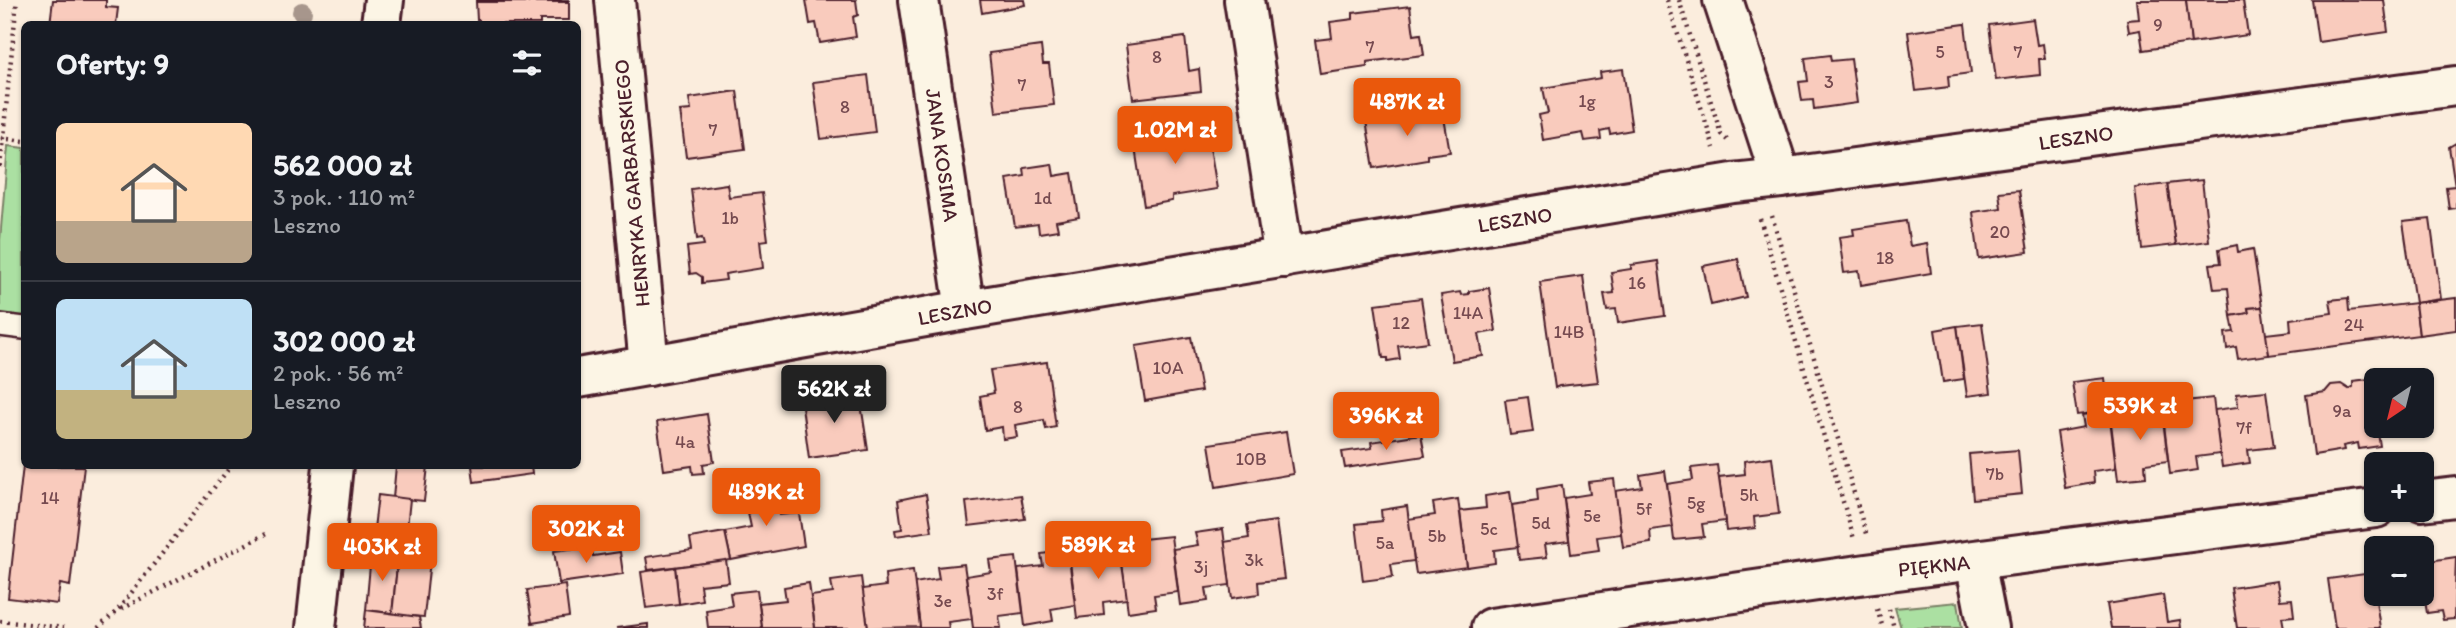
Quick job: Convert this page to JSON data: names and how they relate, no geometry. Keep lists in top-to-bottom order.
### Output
{
  "streets": {
    "street": [
      "LESZNO",
      "JANA KOSIMA",
      "HENRYKA GARBARSKIEGO",
      "PIĘKNA"
    ]
  },
  "crossings": [
    ["LESZNO", "JANA KOSIMA"],
    ["LESZNO", "HENRYKA GARBARSKIEGO"]
  ],
  "house_numbers": [
    "9",
    "7",
    "5",
    "7",
    "8",
    "3",
    "7",
    "1g",
    "8",
    "7",
    "1d",
    "1b",
    "20",
    "18",
    "16",
    "14A",
    "12",
    "24",
    "14B",
    "10A",
    "8",
    "9a",
    "7f",
    "4a",
    "10B",
    "7b",
    "5h",
    "14",
    "5g",
    "5f",
    "5e",
    "5d",
    "5c",
    "5b",
    "5a",
    "3k",
    "3j",
    "3f",
    "3e"
  ],
  "north": "bottom left",
  "page": {
    "heading": "Oferty: 9",
    "price": [
      "487K zł",
      "1.02M zł",
      "562K zł",
      "539K zł",
      "396K zł",
      "489K zł",
      "302K zł",
      "589K zł",
      "403K zł"
    ],
    "list": [
      {
        "name": "562 000 zł",
        "note": "3 pok. · 110 m² · Leszno"
      },
      {
        "name": "302 000 zł",
        "note": "2 pok. · 56 m² · Leszno"
      }
    ],
    "map_buttons": ["+", "−"]
  }
}
